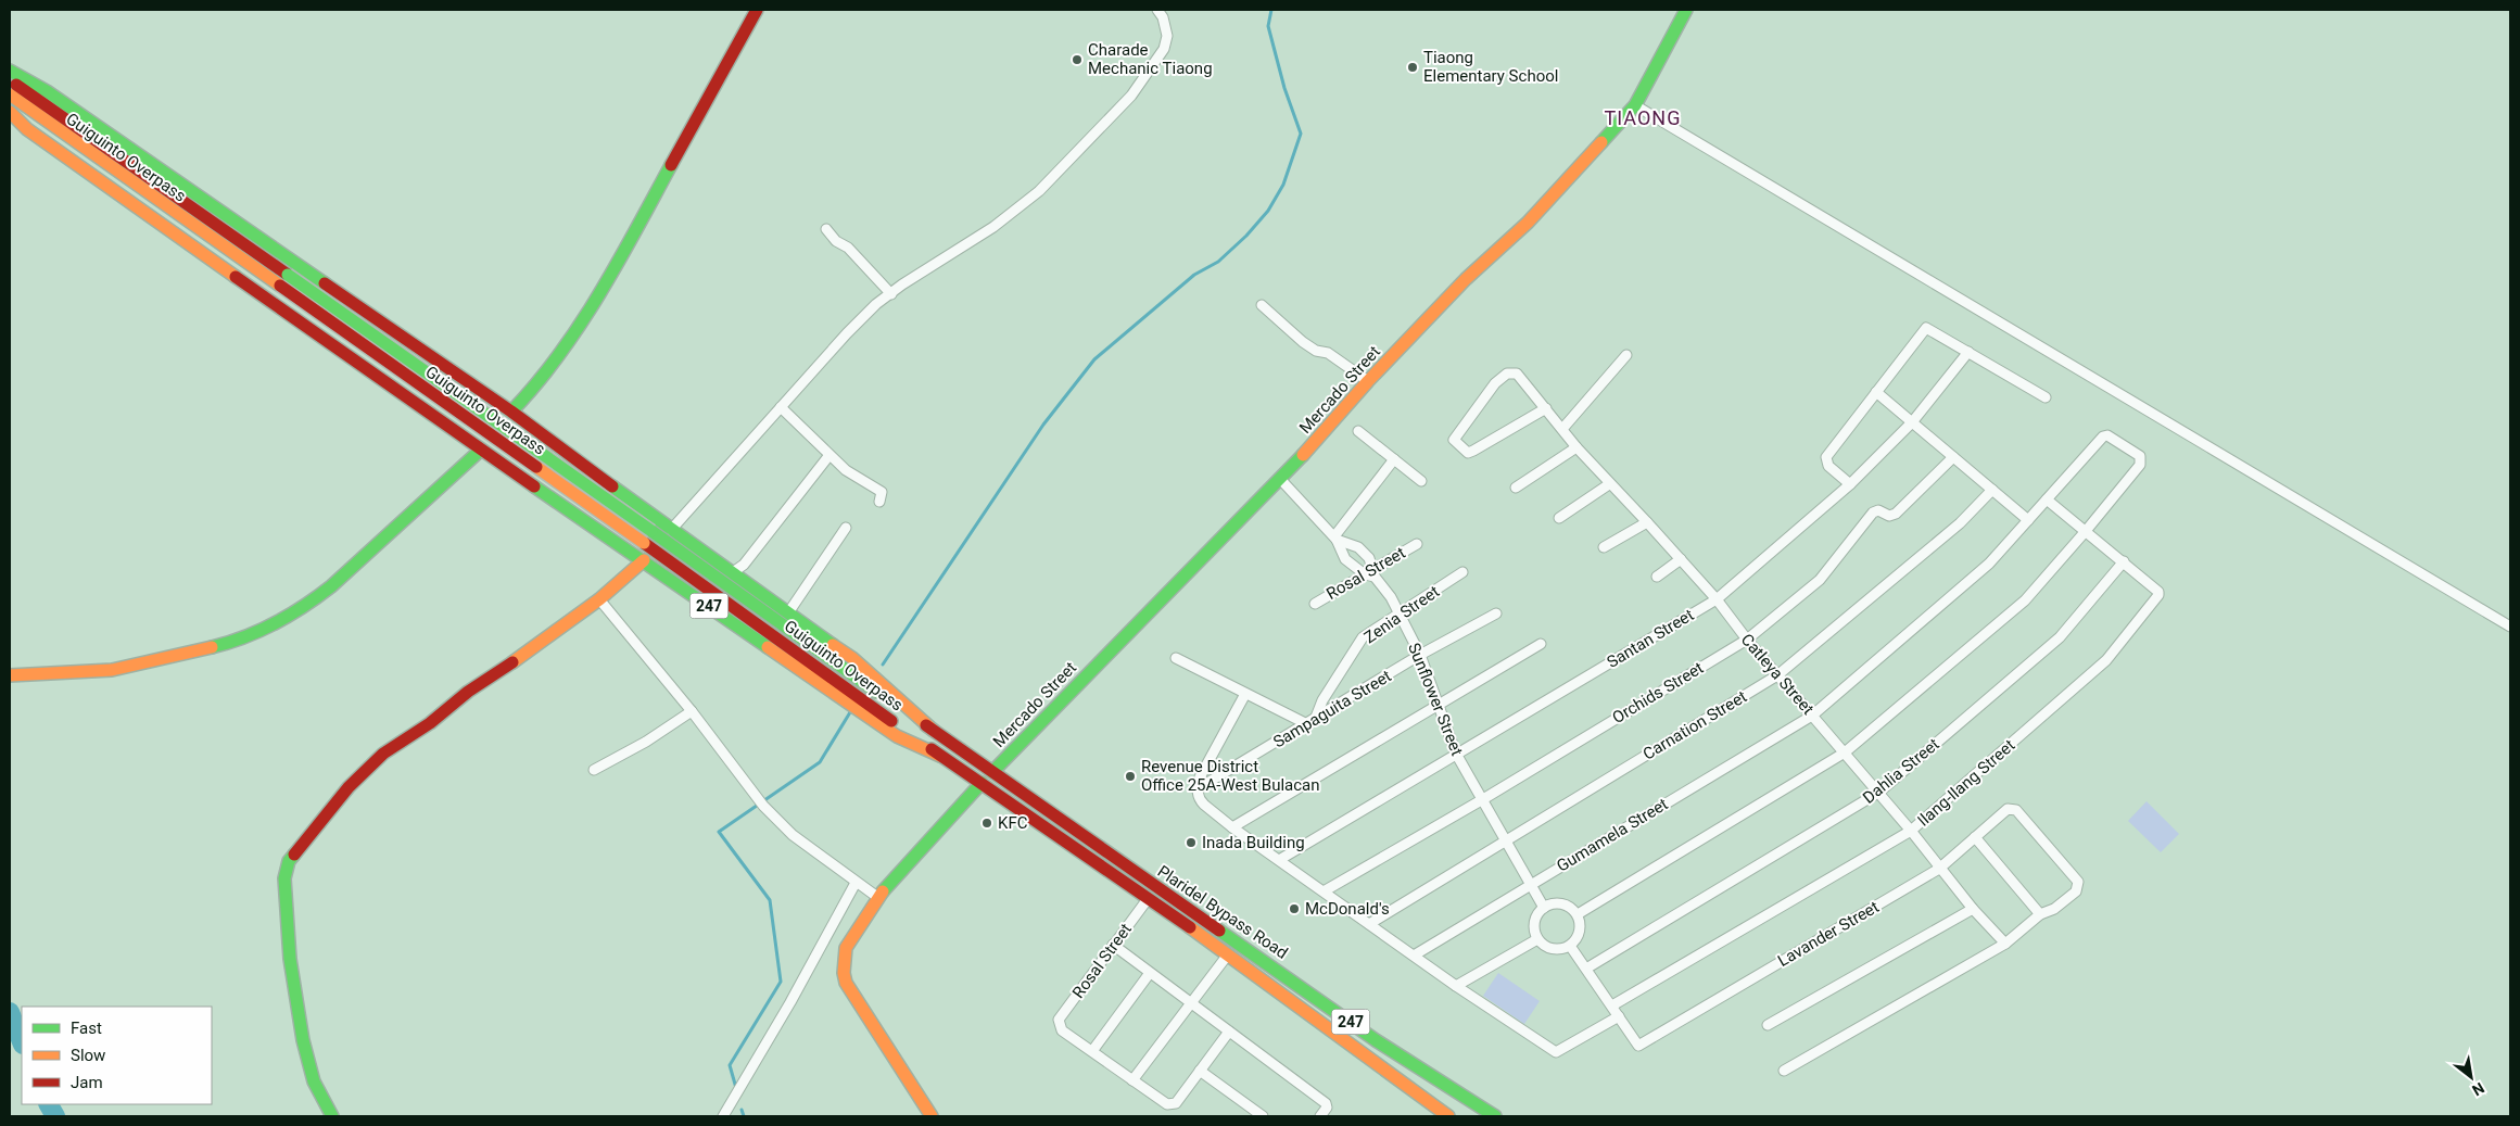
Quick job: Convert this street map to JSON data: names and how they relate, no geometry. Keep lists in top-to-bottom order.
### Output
{
  "streets": {
    "main road": [
      "Guiguinto Overpass",
      "Mercado Street",
      "247",
      "Plaridel Bypass Road"
    ],
    "street": [
      "Rosal Street",
      "Zenia Street",
      "Santan Street",
      "Catleya Street",
      "Orchids Street",
      "Sunflower Street",
      "Sampaguita Street",
      "Carnation Street",
      "Dahlia Street",
      "Ilang-Ilang Street",
      "Gumamela Street",
      "Lavander Street"
    ]
  },
  "crossings": [
    ["Guiguinto Overpass", "247"],
    ["Guiguinto Overpass", "Plaridel Bypass Road"],
    ["Mercado Street", "Sunflower Street"],
    ["Mercado Street", "Plaridel Bypass Road"],
    ["Rosal Street", "Sunflower Street"],
    ["Rosal Street", "Plaridel Bypass Road"],
    ["247", "Plaridel Bypass Road"],
    ["Zenia Street", "Sunflower Street"],
    ["Zenia Street", "Sampaguita Street"],
    ["Santan Street", "Catleya Street"],
    ["Santan Street", "Sunflower Street"],
    ["Catleya Street", "Orchids Street"],
    ["Catleya Street", "Carnation Street"],
    ["Catleya Street", "Dahlia Street"],
    ["Catleya Street", "Ilang-Ilang Street"],
    ["Catleya Street", "Gumamela Street"],
    ["Catleya Street", "Lavander Street"],
    ["Orchids Street", "Sunflower Street"],
    ["Sunflower Street", "Sampaguita Street"],
    ["Sunflower Street", "Carnation Street"],
    ["Sunflower Street", "Gumamela Street"],
    ["Dahlia Street", "Ilang-Ilang Street"],
    ["Ilang-Ilang Street", "Gumamela Street"]
  ],
  "districts": ["TIAONG"],
  "places": [
    "Charade Mechanic Tiaong",
    "Tiaong Elementary School",
    "Revenue District Office 25A-West Bulacan",
    "KFC",
    "Inada Building",
    "McDonald's"
  ],
  "legend": ["Fast", "Slow", "Jam"],
  "north": "bottom right"
}
